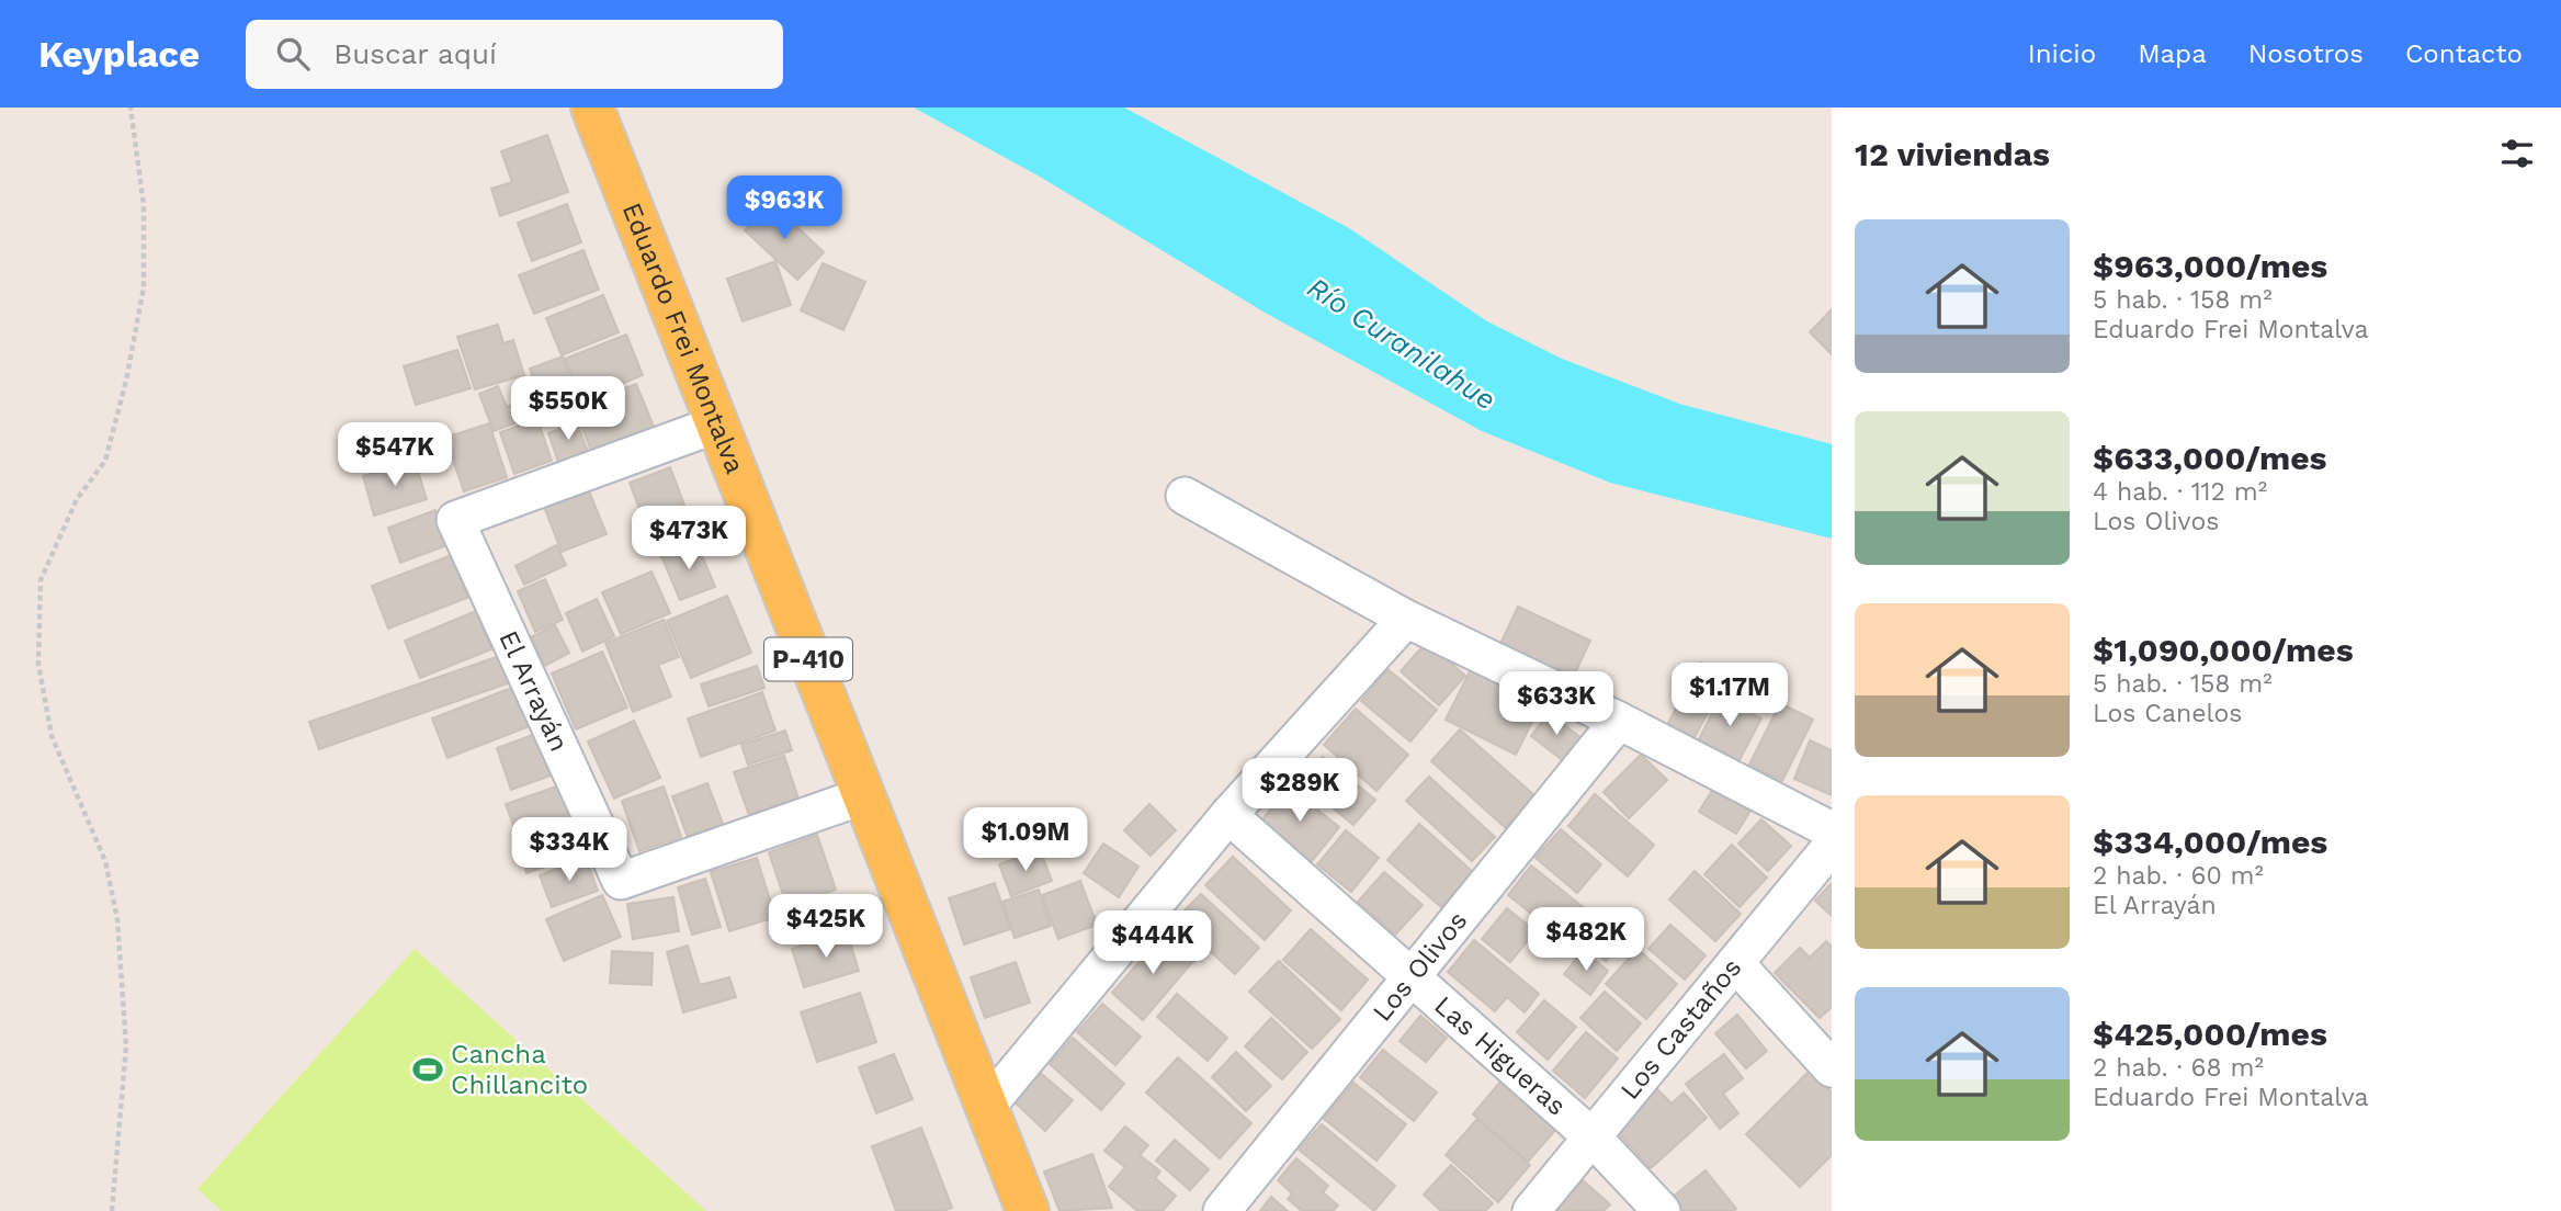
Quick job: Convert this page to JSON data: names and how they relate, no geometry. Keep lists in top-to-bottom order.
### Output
{
  "streets": {
    "main road": ["Eduardo Frei Montalva", "P-410"],
    "street": [
      "El Arrayán",
      "Los Olivos",
      "Los Castaños",
      "Las Higueras"
    ]
  },
  "crossings": [
    ["Eduardo Frei Montalva", "El Arrayán"],
    ["Los Olivos", "Las Higueras"],
    ["Los Castaños", "Las Higueras"]
  ],
  "water": ["Río Curanilahue"],
  "places": {
    "sports": ["Cancha Chillancito"]
  },
  "page": {
    "header": "Keyplace",
    "search": "Buscar aquí",
    "nav": [
      "Inicio",
      "Mapa",
      "Nosotros",
      "Contacto"
    ],
    "heading": "12 viviendas",
    "price": [
      "$963K",
      "$550K",
      "$547K",
      "$473K",
      "$1.17M",
      "$633K",
      "$289K",
      "$1.09M",
      "$334K",
      "$425K",
      "$482K",
      "$444K"
    ],
    "list": [
      {
        "name": "$963,000/mes",
        "note": "5 hab. · 158 m² · Eduardo Frei Montalva"
      },
      {
        "name": "$633,000/mes",
        "note": "4 hab. · 112 m² · Los Olivos"
      },
      {
        "name": "$1,090,000/mes",
        "note": "5 hab. · 158 m² · Los Canelos"
      },
      {
        "name": "$334,000/mes",
        "note": "2 hab. · 60 m² · El Arrayán"
      },
      {
        "name": "$425,000/mes",
        "note": "2 hab. · 68 m² · Eduardo Frei Montalva"
      }
    ]
  }
}
